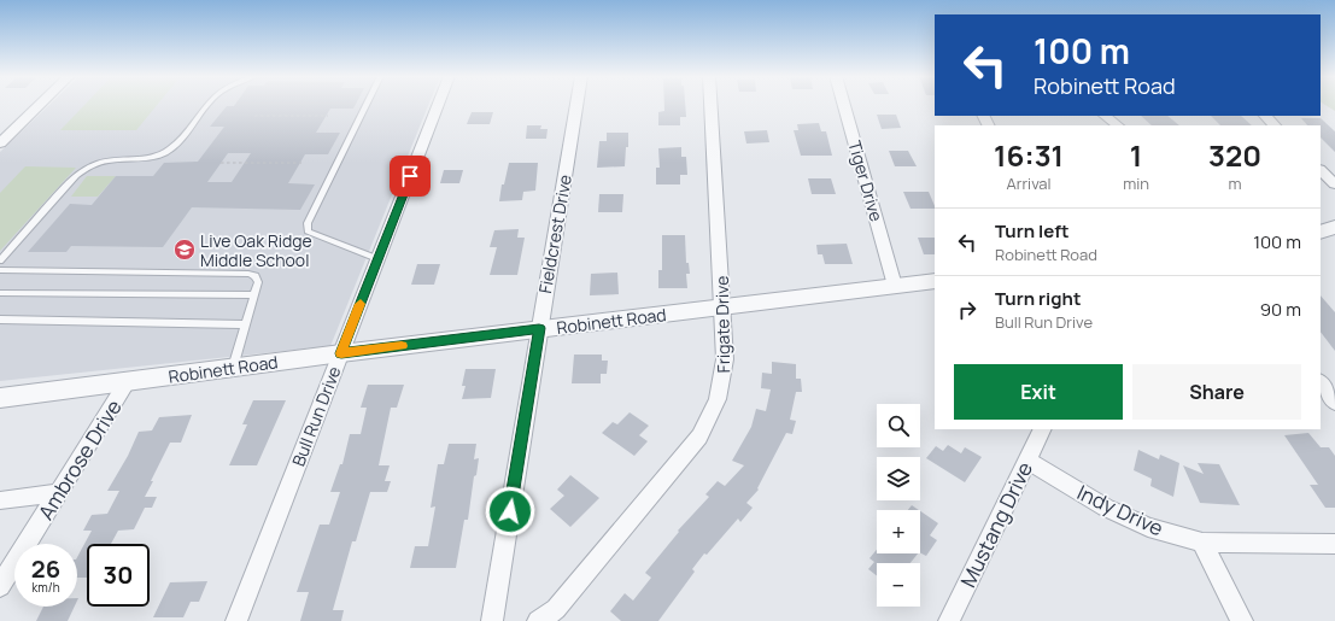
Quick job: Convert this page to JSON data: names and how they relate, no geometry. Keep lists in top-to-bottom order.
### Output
{
  "streets": {
    "street": [
      "Tiger Drive",
      "Fieldcrest Drive",
      "Robinett Road",
      "Frigate Drive",
      "Bull Run Drive",
      "Ambrose Drive",
      "Indy Drive",
      "Mustang Drive"
    ]
  },
  "crossings": [
    ["Tiger Drive", "Robinett Road"],
    ["Fieldcrest Drive", "Robinett Road"],
    ["Robinett Road", "Frigate Drive"],
    ["Robinett Road", "Bull Run Drive"],
    ["Robinett Road", "Ambrose Drive"],
    ["Indy Drive", "Mustang Drive"]
  ],
  "places": {
    "school or university": ["Live Oak Ridge Middle School"]
  },
  "page": {
    "turn": ["100 m", "Robinett Road"],
    "eta": [
      "16:31",
      "Arrival",
      "1",
      "min",
      "320",
      "m"
    ],
    "list": [
      {
        "name": "Turn left",
        "note": "Robinett Road",
        "value": "100 m"
      },
      {
        "name": "Turn right",
        "note": "Bull Run Drive",
        "value": "90 m"
      }
    ],
    "buttons": ["Exit", "Share"],
    "map_buttons": ["+", "−"],
    "speed": "26 km/h",
    "limit": "30"
  }
}
